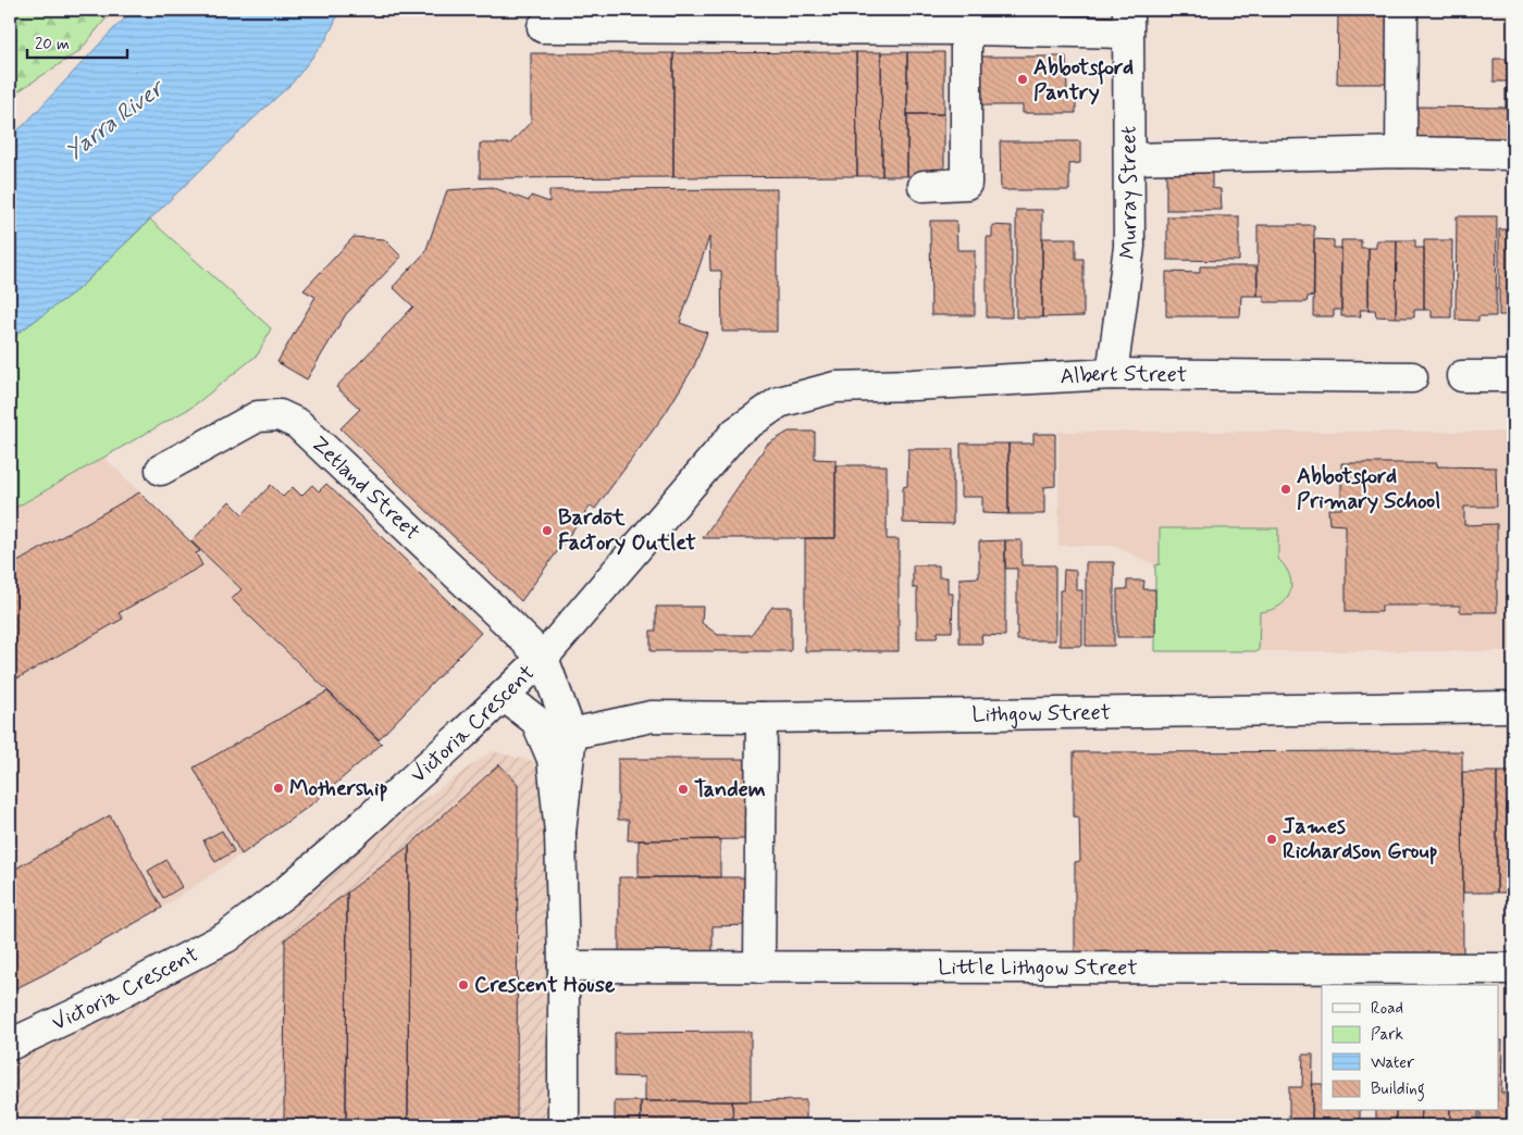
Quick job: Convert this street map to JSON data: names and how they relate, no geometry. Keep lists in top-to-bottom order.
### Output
{
  "streets": {
    "street": [
      "Murray Street",
      "Albert Street",
      "Zetland Street",
      "Lithgow Street",
      "Victoria Crescent",
      "Little Lithgow Street"
    ]
  },
  "crossings": [
    ["Murray Street", "Albert Street"],
    ["Albert Street", "Victoria Crescent"],
    ["Zetland Street", "Victoria Crescent"]
  ],
  "water": ["Yarra River"],
  "places": [
    "Abbotsford Pantry",
    "Abbotsford Primary School",
    "Bardōt Factory Outlet",
    "Mothership",
    "Tandem",
    "James Richardson Group",
    "Crescent House"
  ],
  "legend": [
    "Road",
    "Park",
    "Water",
    "Building"
  ],
  "scale_bar": "20 m"
}
